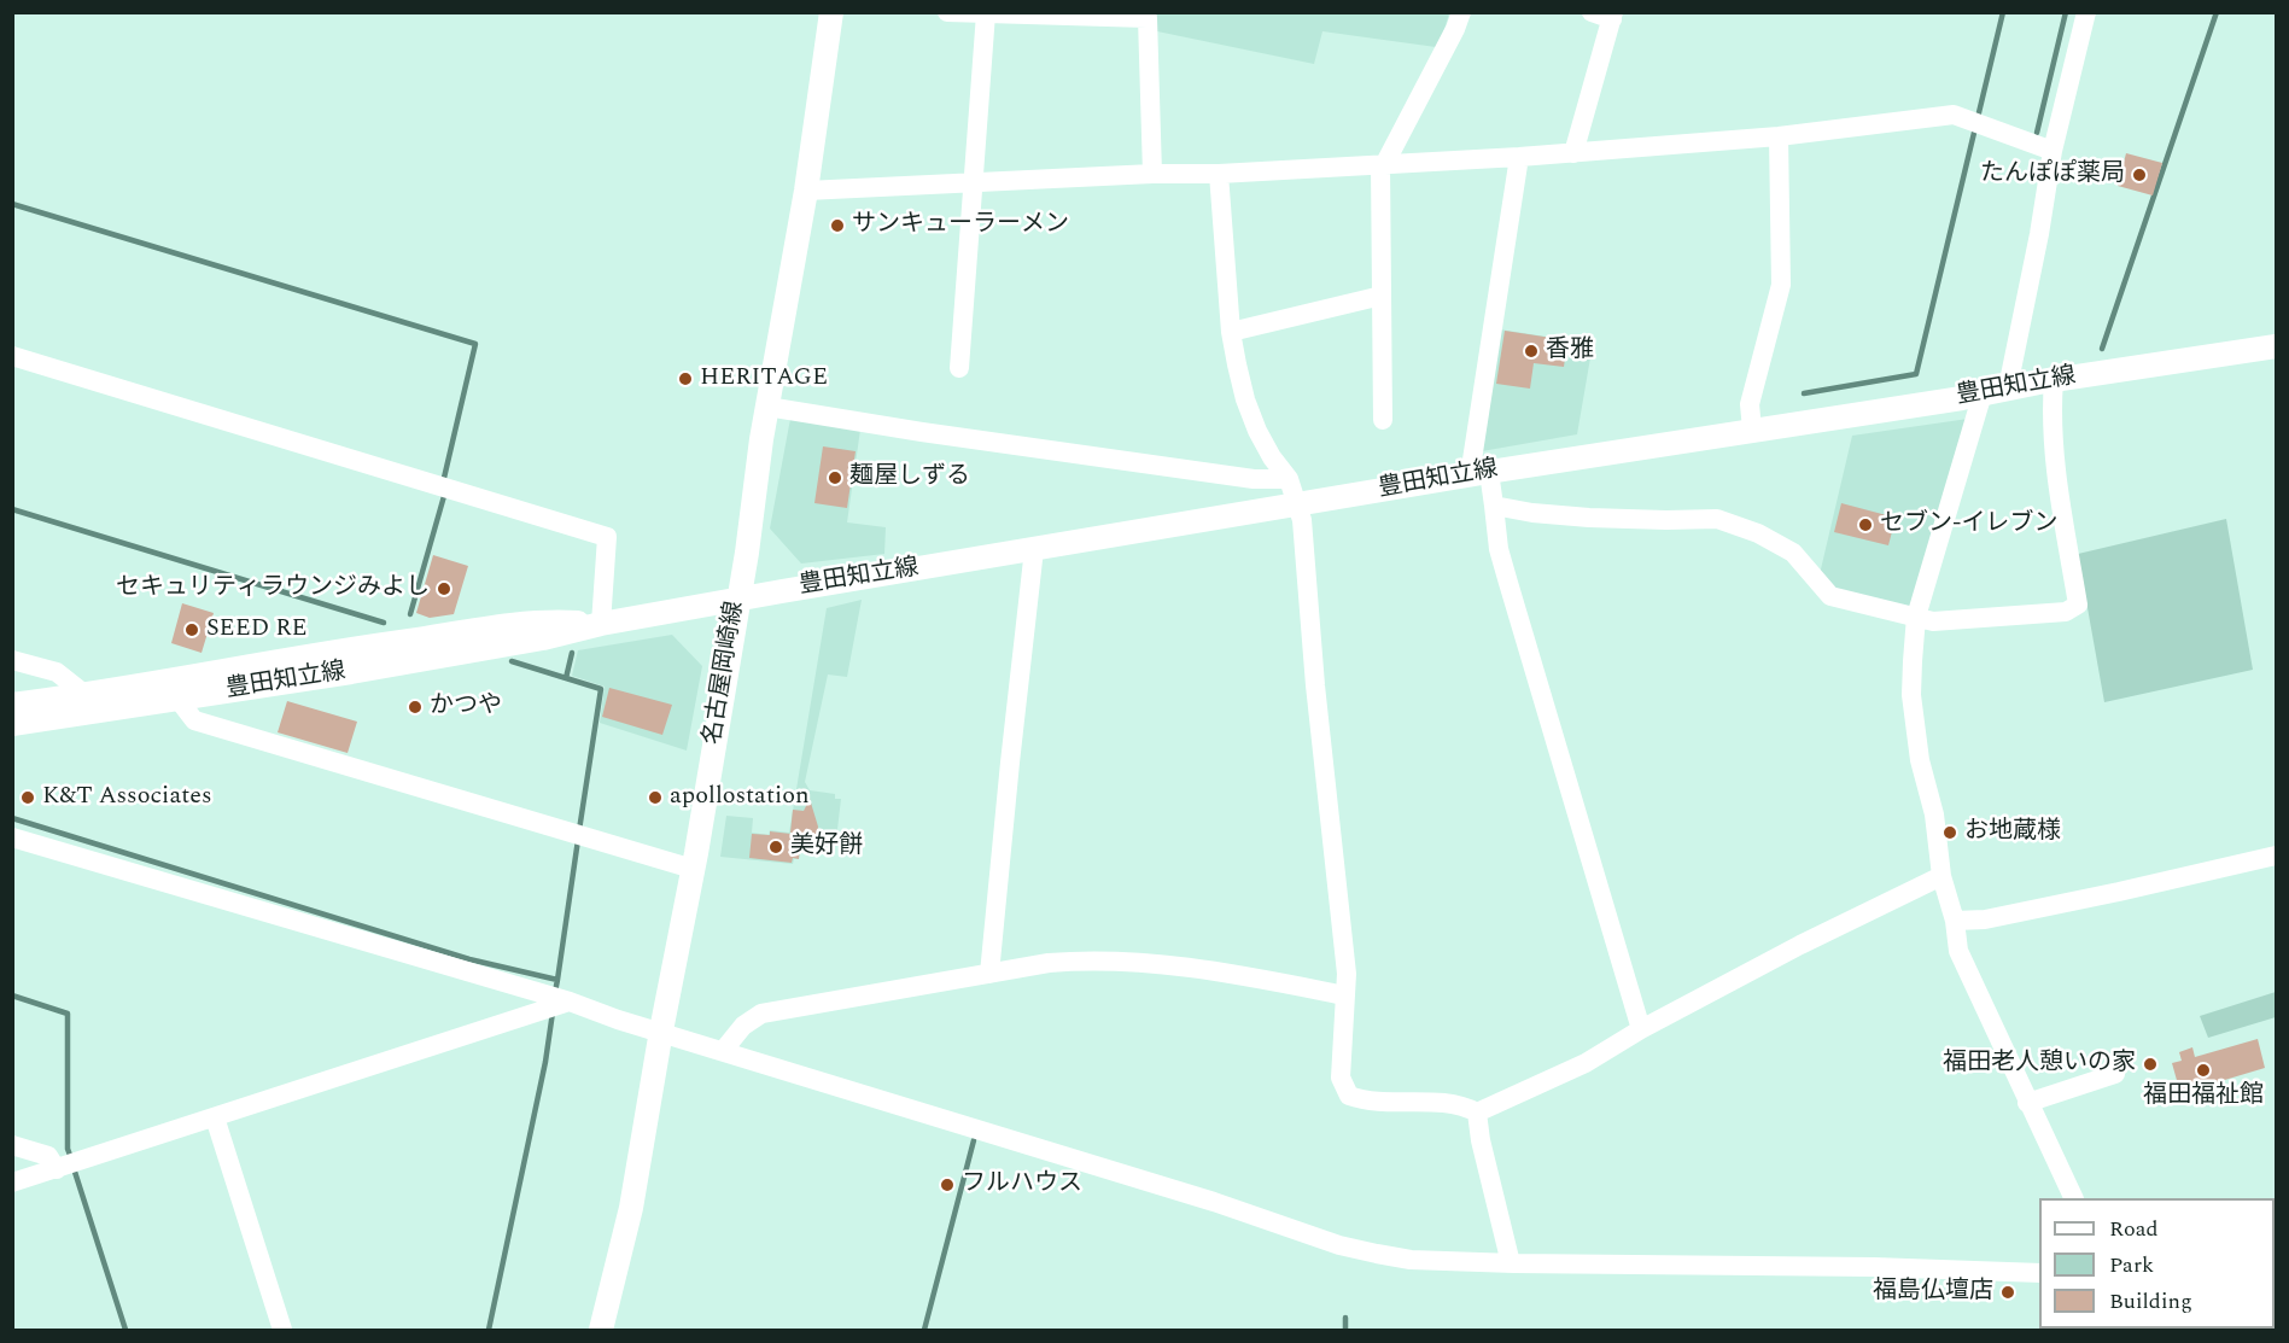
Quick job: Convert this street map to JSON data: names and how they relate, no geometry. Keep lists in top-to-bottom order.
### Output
{
  "streets": {
    "main road": ["豊田知立線", "名古屋岡崎線"]
  },
  "crossings": [
    ["豊田知立線", "名古屋岡崎線"]
  ],
  "places": [
    "たんぽぽ薬局",
    "サンキューラーメン",
    "香雅",
    "HERITAGE",
    "麺屋しずる",
    "セブン-イレブン",
    "セキュリティラウンジみよし",
    "SEED RE",
    "かつや",
    "K&T Associates",
    "apollostation",
    "お地蔵様",
    "美好餅",
    "福田老人憩いの家",
    "福田福祉館",
    "フルハウス",
    "福島仏壇店"
  ],
  "legend": ["Road", "Park", "Building"]
}
